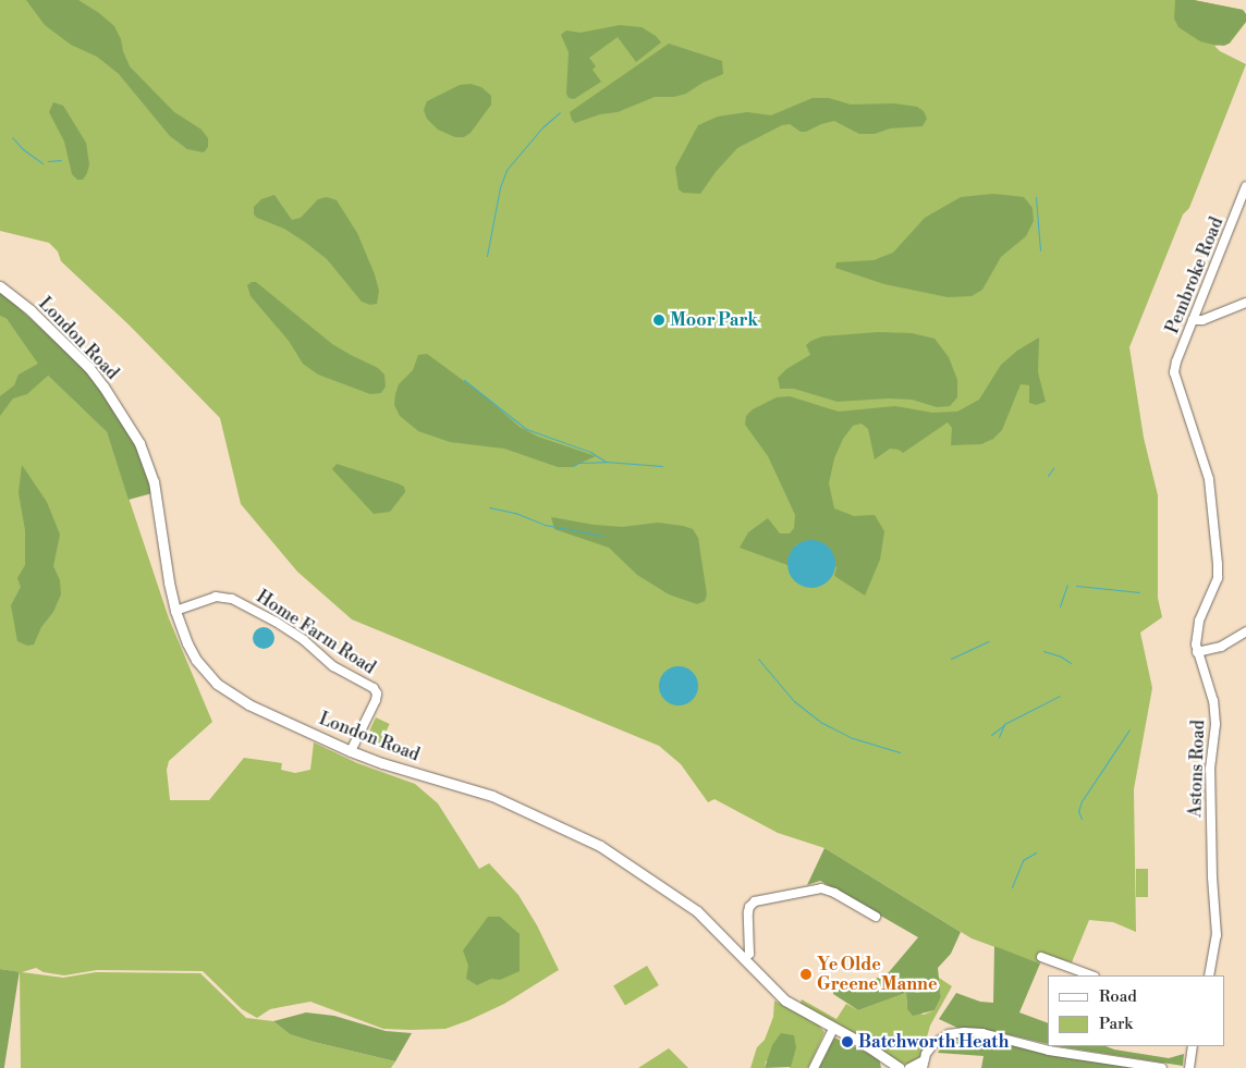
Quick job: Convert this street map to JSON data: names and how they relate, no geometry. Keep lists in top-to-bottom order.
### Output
{
  "streets": {
    "main road": ["London Road"],
    "street": ["Pembroke Road", "Home Farm Road", "Astons Road"]
  },
  "crossings": [
    ["Pembroke Road", "Astons Road"],
    ["London Road", "Home Farm Road"]
  ],
  "places": ["Moor Park", "Ye Olde Greene Manne", "Batchworth Heath"],
  "legend": ["Road", "Park"]
}
